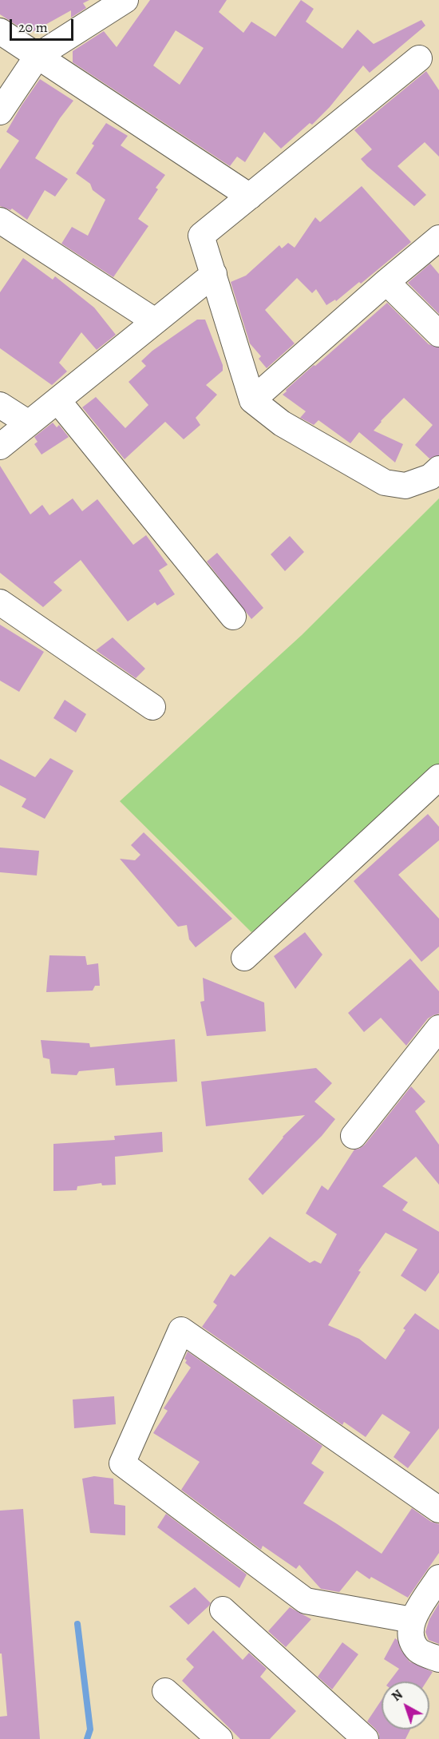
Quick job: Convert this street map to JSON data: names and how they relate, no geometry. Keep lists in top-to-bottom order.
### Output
{
  "scale_bar": "20 m",
  "north": "top left"
}
